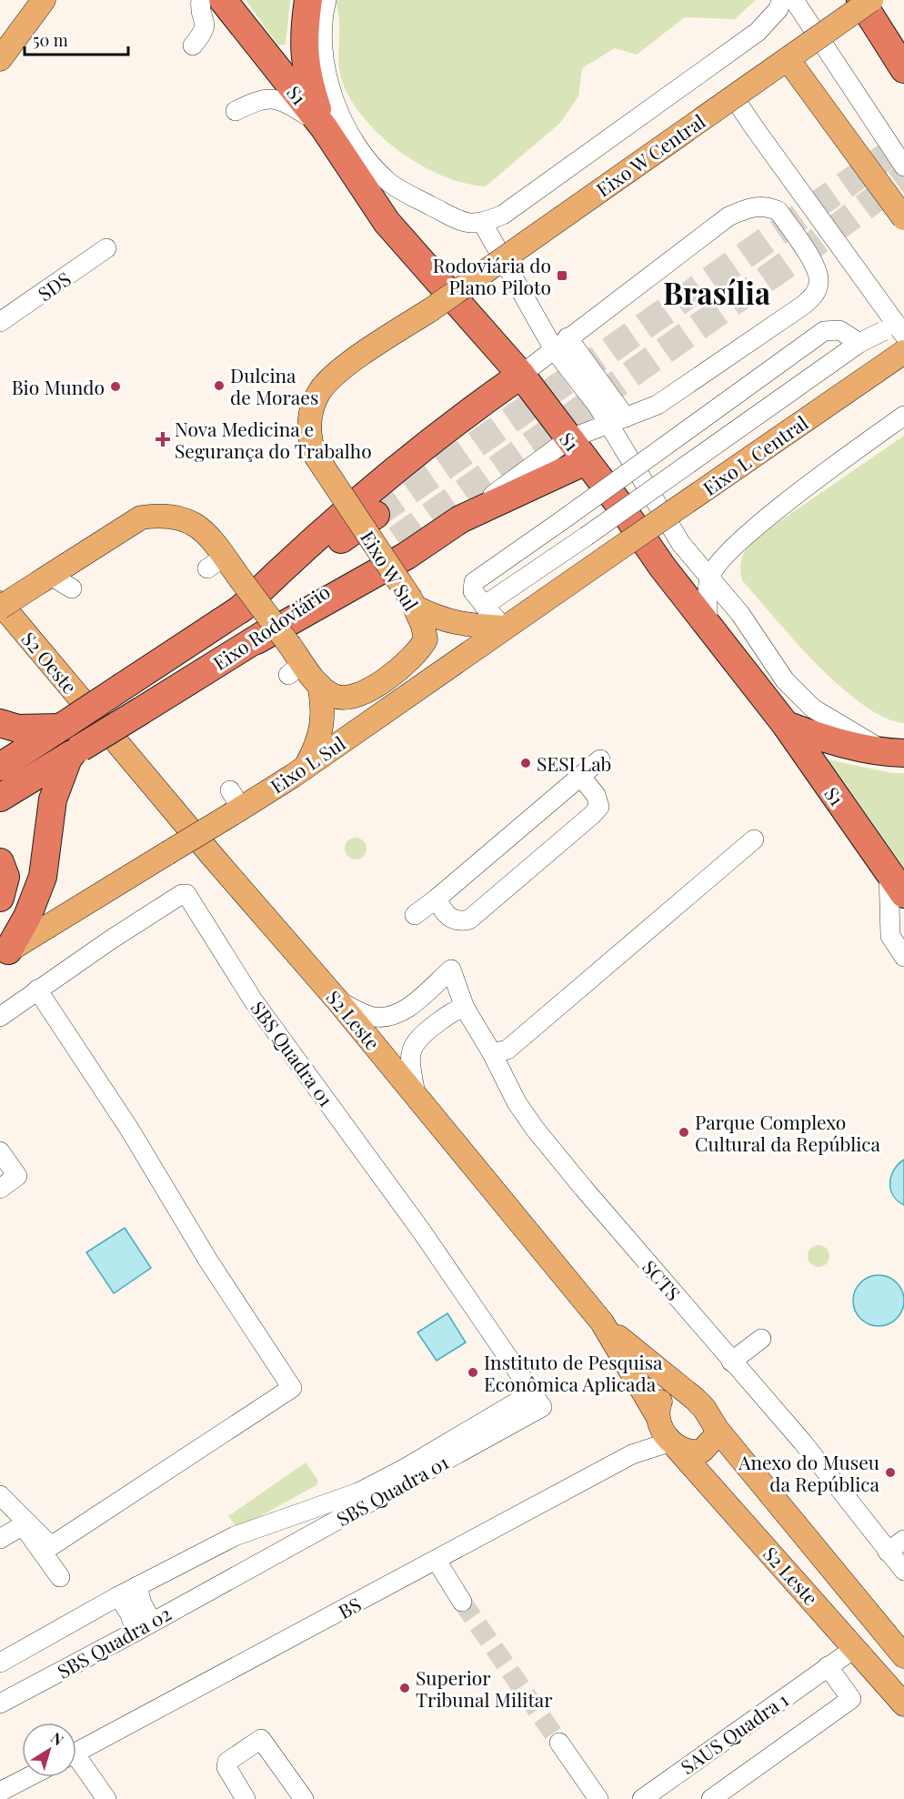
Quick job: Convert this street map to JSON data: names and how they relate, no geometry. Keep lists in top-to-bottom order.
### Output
{
  "streets": {
    "highway": ["S1", "Eixo Rodoviário"],
    "main road": [
      "Eixo W Central",
      "Eixo L Central",
      "Eixo W Sul",
      "S2 Oeste",
      "Eixo L Sul",
      "S2 Leste"
    ],
    "street": [
      "SDS",
      "SBS Quadra 01",
      "SCTS",
      "BS",
      "SBS Quadra 02",
      "SAUS Quadra 1"
    ]
  },
  "crossings": [
    ["Eixo W Central", "Eixo W Sul"],
    ["Eixo L Central", "Eixo L Sul"],
    ["S2 Oeste", "S2 Leste"],
    ["S2 Leste", "SCTS"],
    ["S2 Leste", "BS"],
    ["S2 Leste", "SAUS Quadra 1"],
    ["SBS Quadra 01", "SBS Quadra 02"]
  ],
  "districts": ["Brasília"],
  "places": {
    "transit": ["Rodoviária do Plano Piloto"],
    "other": [
      "Dulcina de Moraes",
      "Bio Mundo",
      "SESI Lab",
      "Parque Complexo Cultural da República",
      "Instituto de Pesquisa Econômica Aplicada",
      "Anexo do Museu da República",
      "Superior Tribunal Militar"
    ],
    "health": ["Nova Medicina e Segurança do Trabalho"]
  },
  "scale_bar": "50 m",
  "north": "top right"
}
